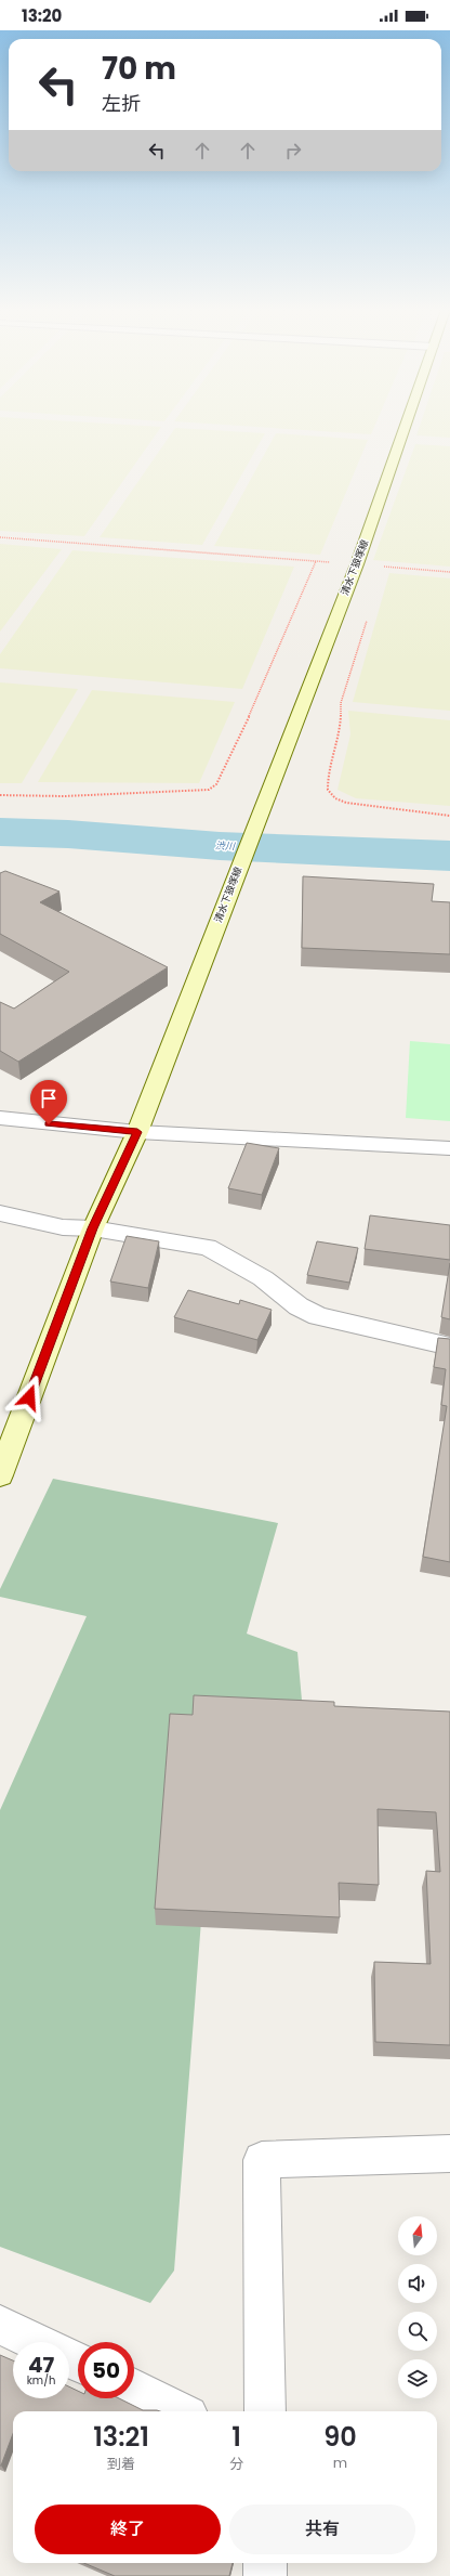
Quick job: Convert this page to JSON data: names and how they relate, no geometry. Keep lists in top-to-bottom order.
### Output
{
  "streets": {
    "main road": ["清水下狼塚線"]
  },
  "water": ["渋川"],
  "north": "top",
  "page": {
    "status": "13:20",
    "turn": ["70 m", "左折"],
    "speed": "47 km/h",
    "limit": "50",
    "eta": [
      "13:21",
      "到着",
      "1",
      "分",
      "90",
      "m"
    ],
    "buttons": ["終了", "共有"]
  }
}
